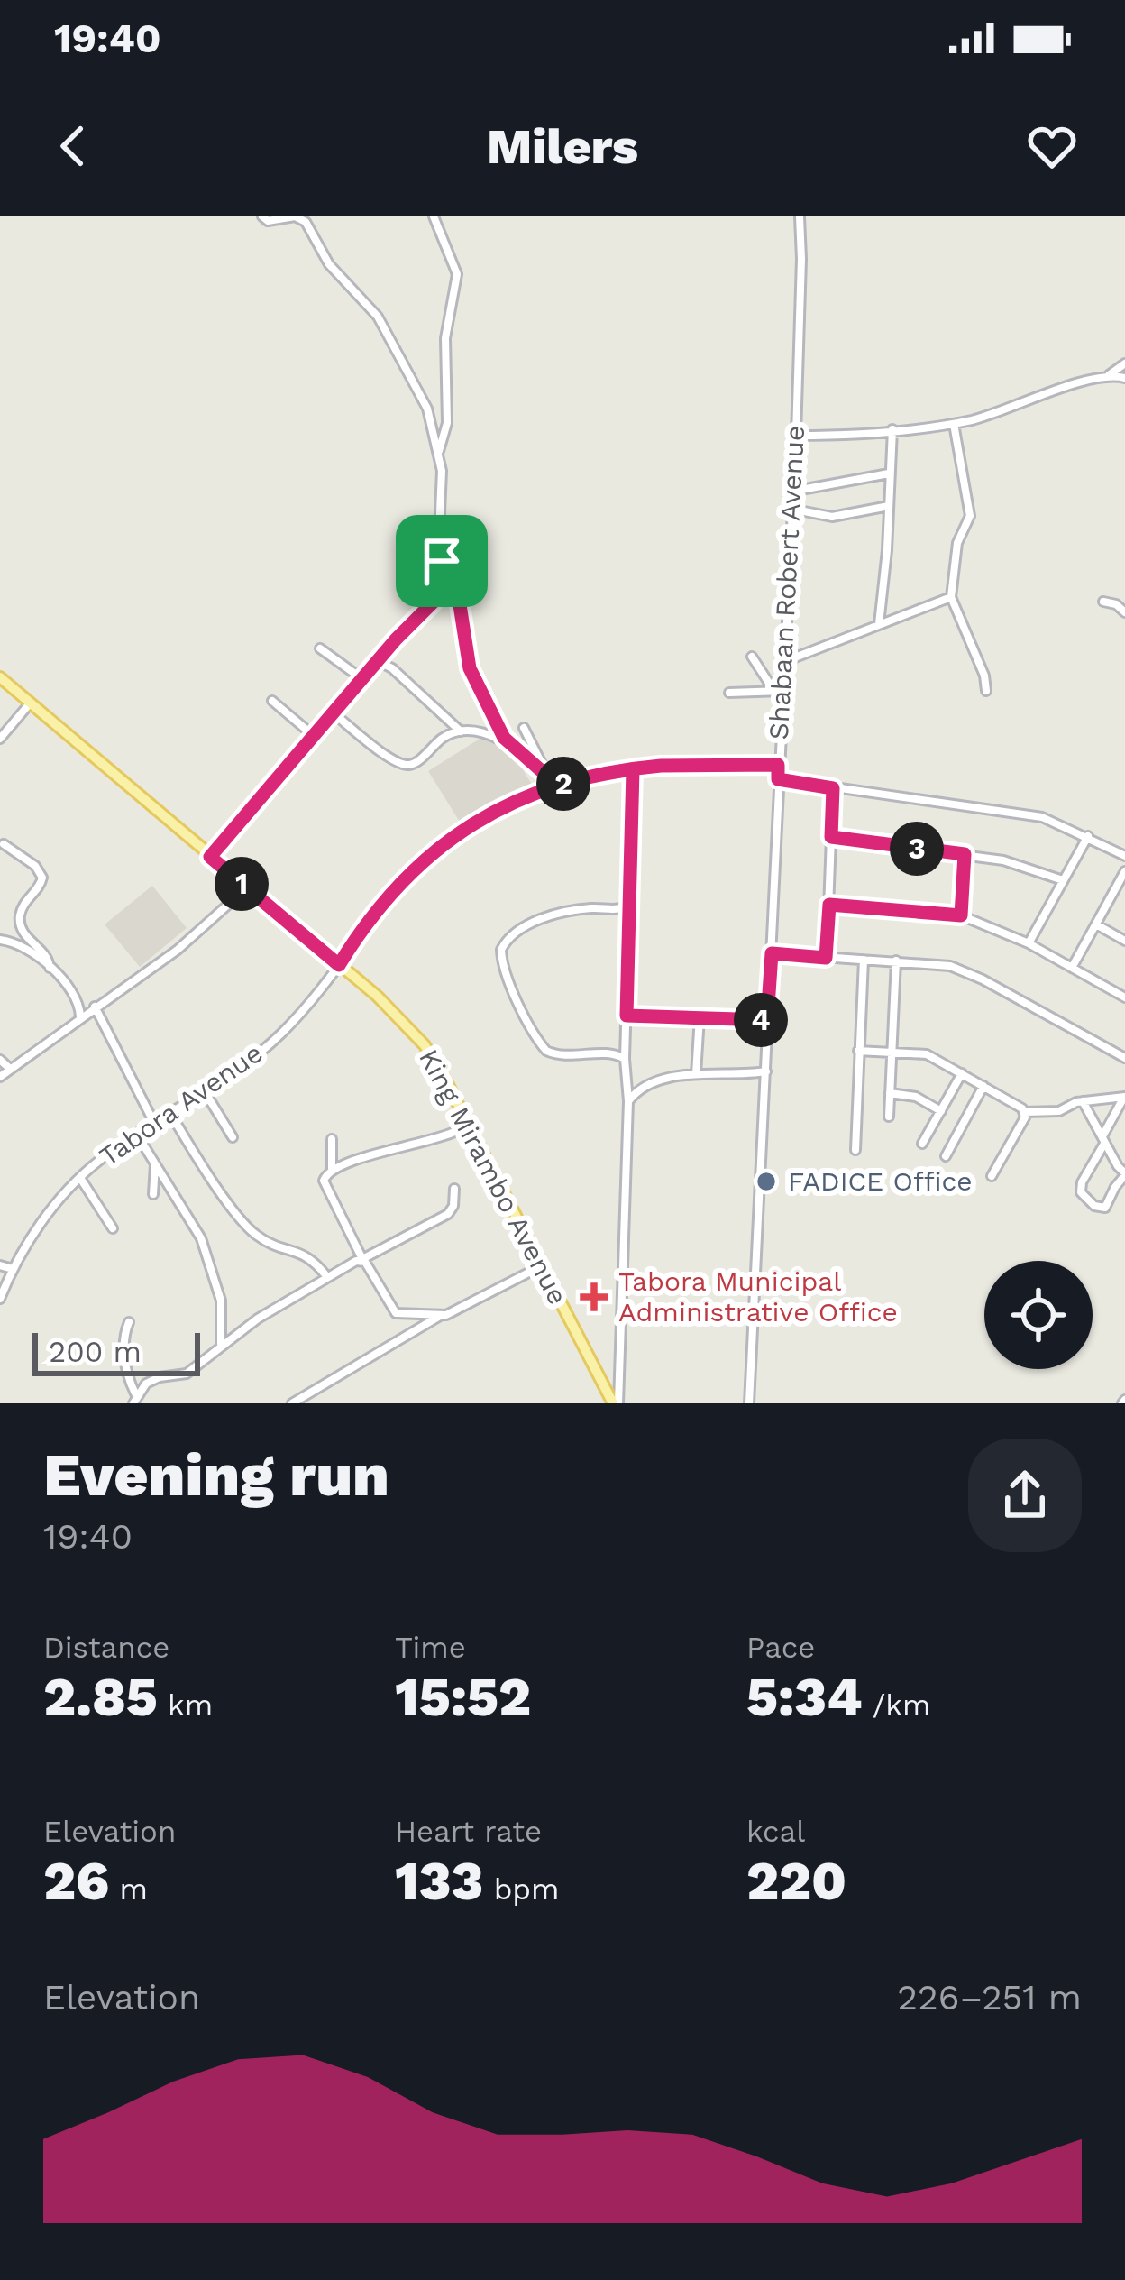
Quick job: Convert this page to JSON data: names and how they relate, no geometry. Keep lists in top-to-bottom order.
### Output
{
  "streets": {
    "main road": ["King Mirambo Avenue"],
    "street": ["Shabaan Robert Avenue", "Tabora Avenue"]
  },
  "crossings": [
    ["Shabaan Robert Avenue", "Tabora Avenue"],
    ["Tabora Avenue", "King Mirambo Avenue"]
  ],
  "places": {
    "other": ["FADICE Office"],
    "health": ["Tabora Municipal Administrative Office"]
  },
  "scale_bar": "200 m",
  "page": {
    "status": "19:40",
    "header": "Milers",
    "pins": [
      "2",
      "3",
      "1",
      "4"
    ],
    "scale": "200 m",
    "heading": ["Evening run", "19:40"],
    "stats": [
      ["Distance", "2.85 km"],
      ["Time", "15:52"],
      ["Pace", "5:34 /km"],
      ["Elevation", "26 m"],
      ["Heart rate", "133 bpm"],
      ["kcal", "220"]
    ],
    "chart": ["Elevation", "226–251 m"]
  }
}
